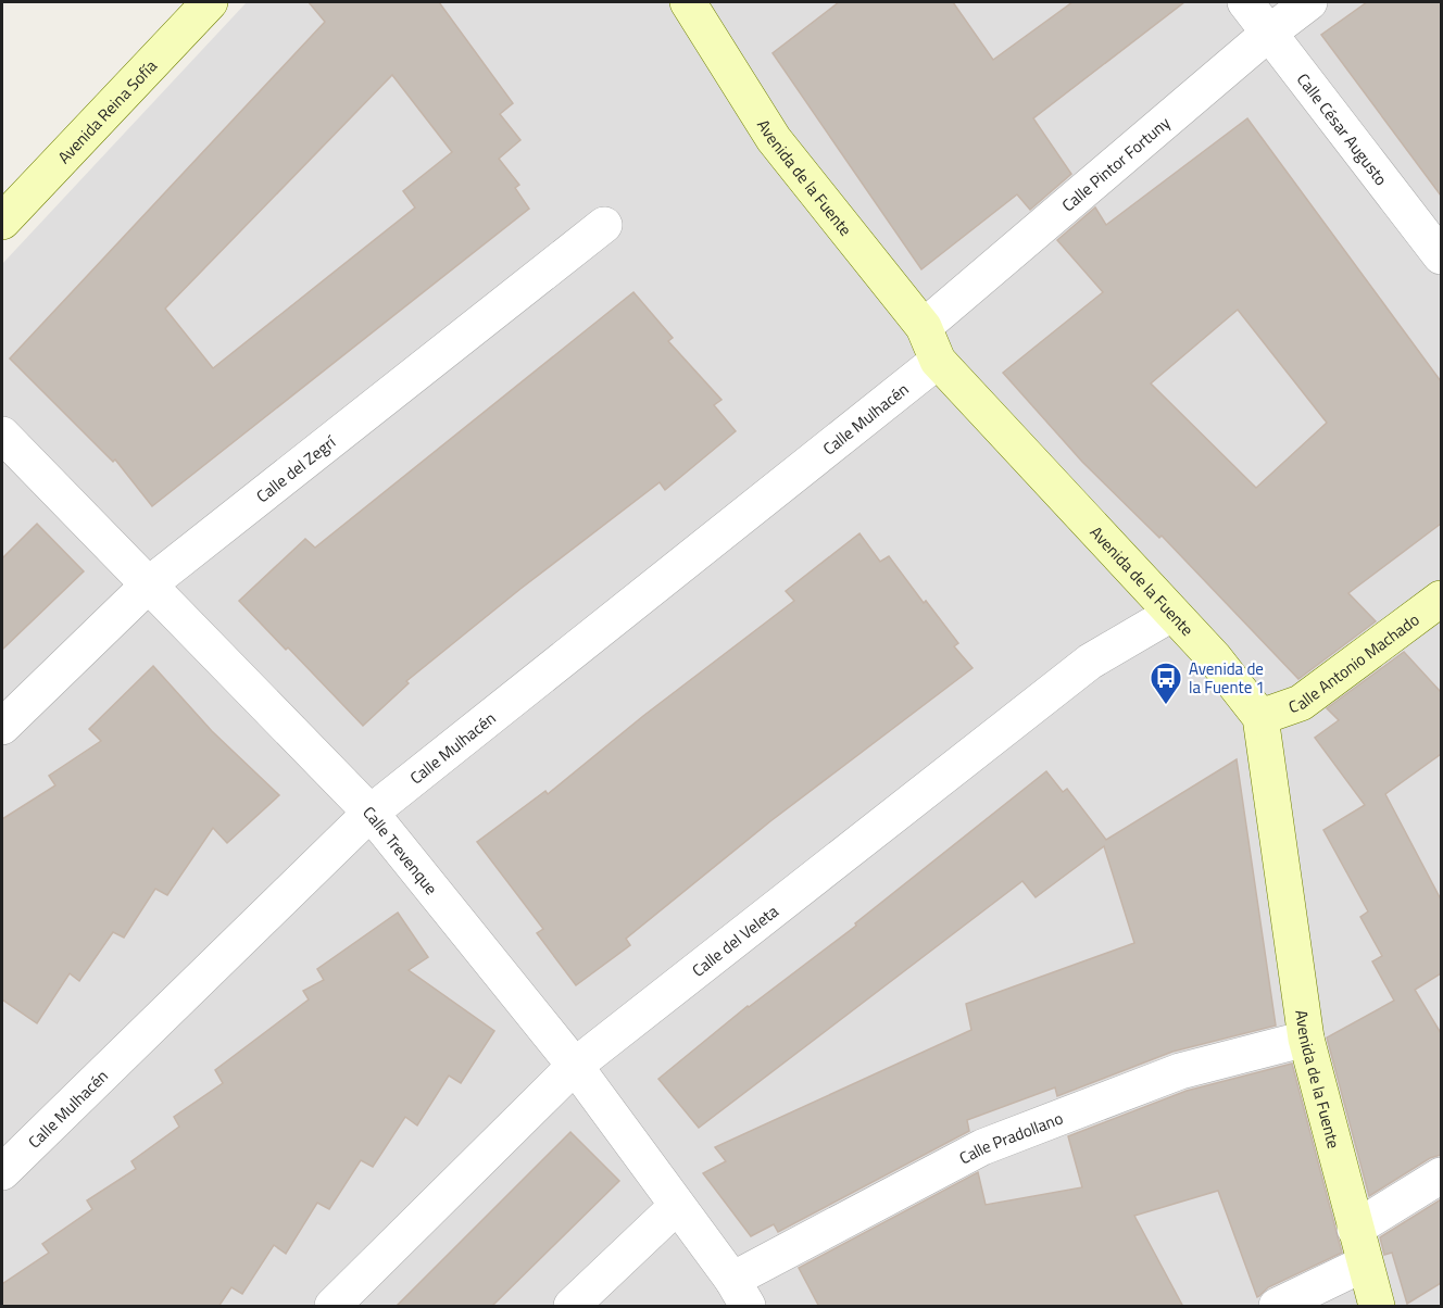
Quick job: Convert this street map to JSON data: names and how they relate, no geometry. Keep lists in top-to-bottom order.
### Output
{
  "streets": {
    "street": [
      "Avenida Reina Sofía",
      "Calle César Augusto",
      "Calle Pintor Fortuny",
      "Avenida de la Fuente",
      "Calle Mulhacén",
      "Calle del Zegrí",
      "Calle Antonio Machado",
      "Calle Trevenque",
      "Calle del Veleta",
      "Calle Pradollano"
    ]
  },
  "crossings": [
    ["Calle César Augusto", "Calle Pintor Fortuny"],
    ["Calle Pintor Fortuny", "Avenida de la Fuente"],
    ["Avenida de la Fuente", "Calle Mulhacén"],
    ["Avenida de la Fuente", "Calle Antonio Machado"],
    ["Avenida de la Fuente", "Calle del Veleta"],
    ["Avenida de la Fuente", "Calle Pradollano"],
    ["Calle Mulhacén", "Calle Trevenque"],
    ["Calle del Zegrí", "Calle Trevenque"],
    ["Calle Trevenque", "Calle del Veleta"],
    ["Calle Trevenque", "Calle Pradollano"]
  ],
  "places": {
    "bus stop": ["Avenida de la Fuente 1"]
  }
}
